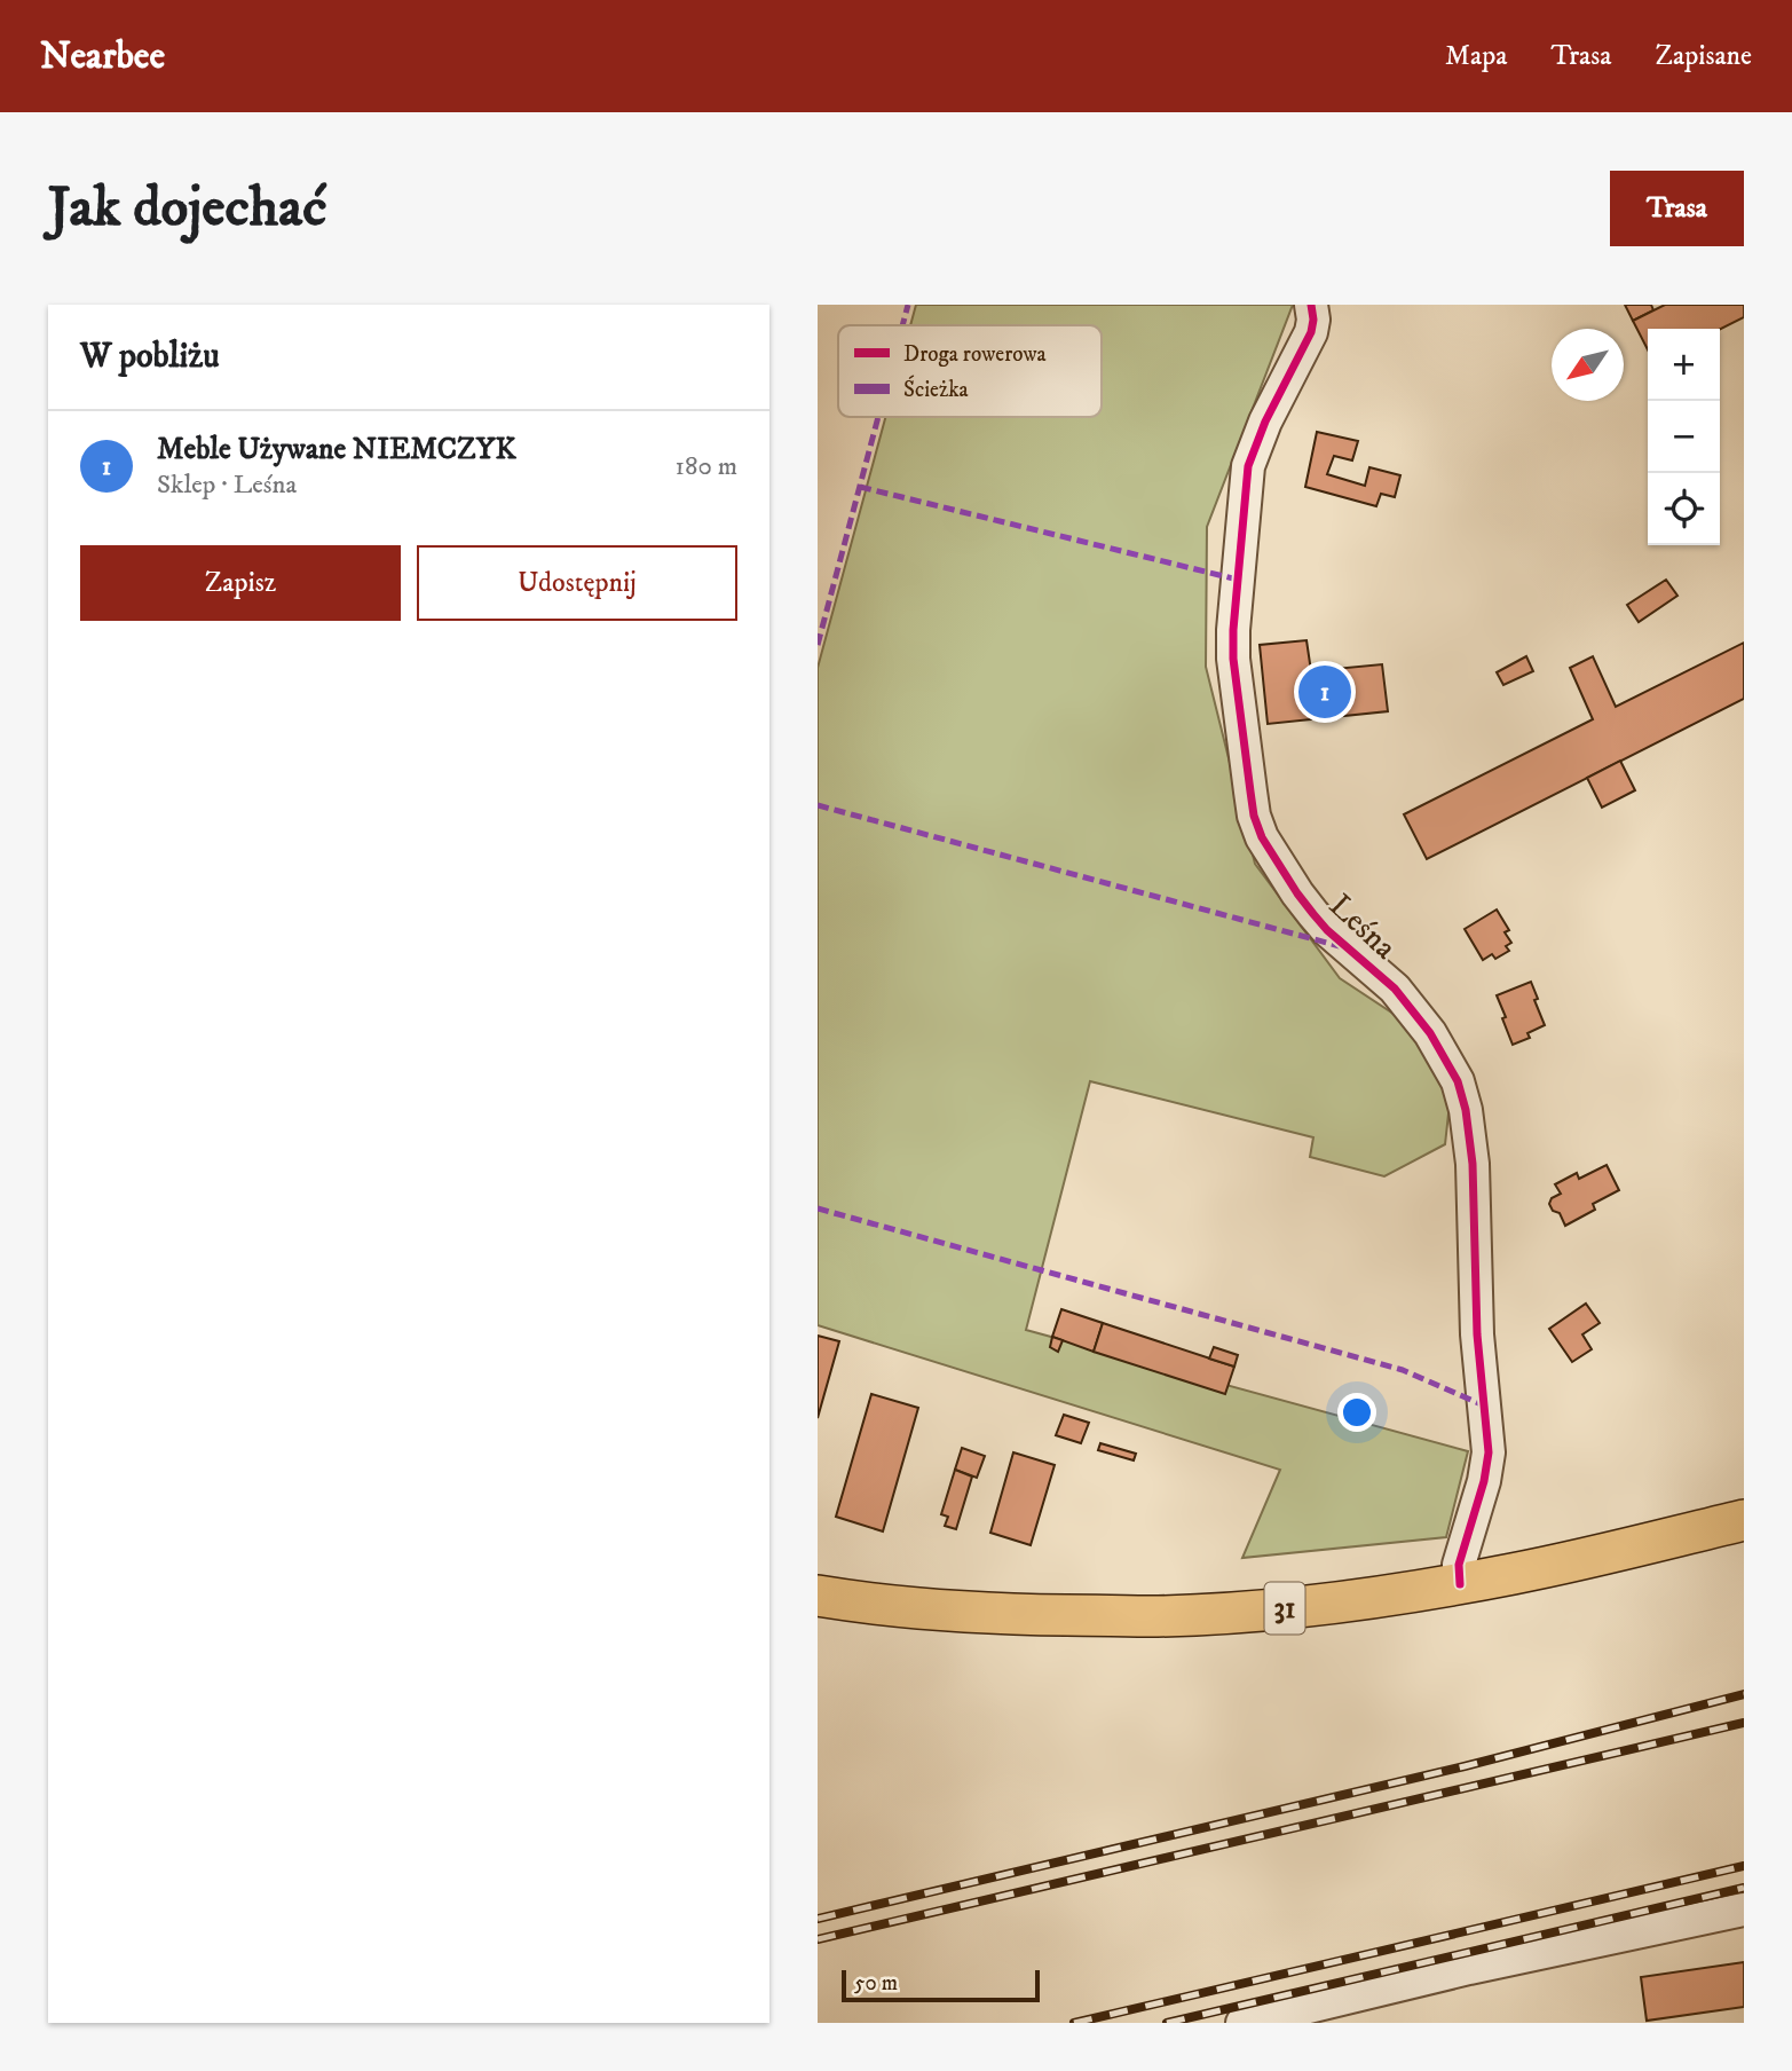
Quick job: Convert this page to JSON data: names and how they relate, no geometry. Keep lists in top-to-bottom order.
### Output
{
  "streets": {
    "main road": ["31"],
    "street": ["Leśna"]
  },
  "crossings": [
    ["Leśna", "31"]
  ],
  "legend": ["Droga rowerowa", "Ścieżka"],
  "scale_bar": "50 m",
  "north": "bottom left",
  "page": {
    "header": "Nearbee",
    "nav": ["Mapa", "Trasa", "Zapisane"],
    "buttons": [
      "Trasa",
      ["Zapisz", "Udostępnij"]
    ],
    "title": "Jak dojechać",
    "heading": "W pobliżu",
    "map_buttons": ["+", "−"],
    "list": [
      {
        "mark": "1",
        "name": "Meble Używane NIEMCZYK",
        "note": "Sklep · Leśna",
        "value": "180 m"
      }
    ],
    "pins": "1",
    "scale": "50 m"
  }
}
